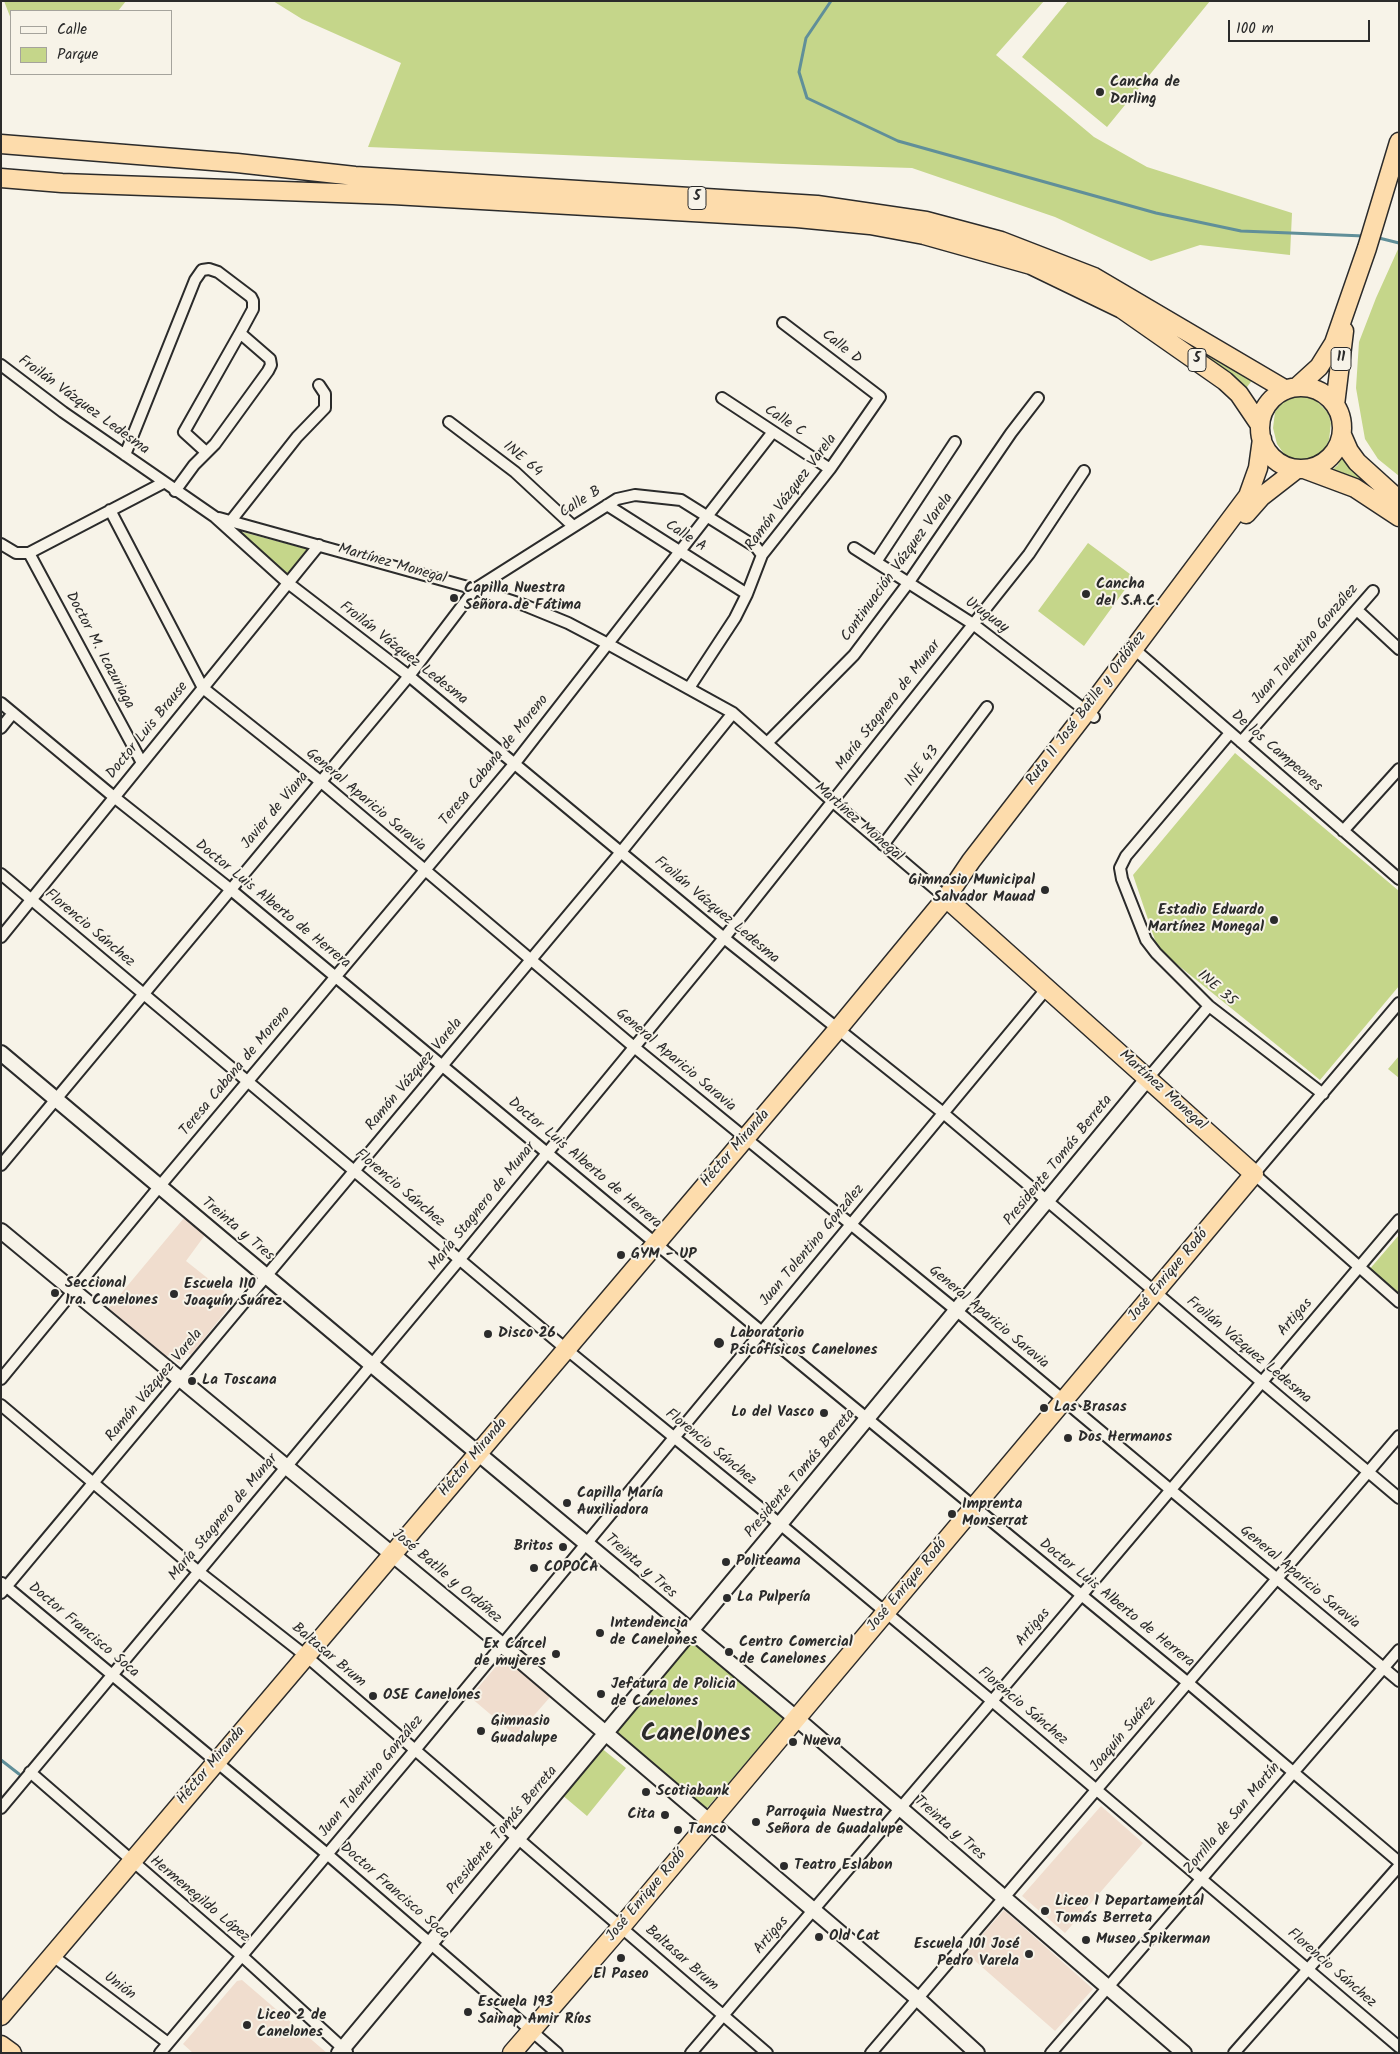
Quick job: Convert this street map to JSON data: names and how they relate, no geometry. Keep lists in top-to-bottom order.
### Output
{
  "streets": {
    "highway": [
      "5",
      "11",
      "Martínez Monegal",
      "Ruta 11 José Batlle y Ordóñez",
      "Héctor Miranda",
      "José Enrique Rodó"
    ],
    "street": [
      "Calle D",
      "Froilán Vázquez Ledesma",
      "Calle C",
      "INE 64",
      "Ramón Vázquez Varela",
      "Calle B",
      "Calle A",
      "Continuación Vázquez Varela",
      "Uruguay",
      "Juan Tolentino González",
      "Doctor M. Icazuriaga",
      "María Stagnero de Munar",
      "Doctor Luis Brause",
      "De los Campeones",
      "Teresa Cabana de Moreno",
      "INE 43",
      "General Aparicio Saravia",
      "Javier de Viana",
      "Doctor Luis Alberto de Herrera",
      "Florencio Sánchez",
      "INE 35",
      "Presidente Tomás Berreta",
      "Treinta y Tres",
      "Artigas",
      "José Batlle y Ordóñez",
      "Doctor Francisco Soca",
      "Baltasar Brum",
      "Joaquín Suárez",
      "Zorrilla de San Martín",
      "Hermenegildo López",
      "Unión"
    ]
  },
  "crossings": [
    ["5", "11"],
    ["5", "Ruta 11 José Batlle y Ordóñez"],
    ["Calle D", "Ramón Vázquez Varela"],
    ["11", "Ruta 11 José Batlle y Ordóñez"],
    ["Froilán Vázquez Ledesma", "Ramón Vázquez Varela"],
    ["Froilán Vázquez Ledesma", "Martínez Monegal"],
    ["Froilán Vázquez Ledesma", "Juan Tolentino González"],
    ["Froilán Vázquez Ledesma", "María Stagnero de Munar"],
    ["Froilán Vázquez Ledesma", "Doctor Luis Brause"],
    ["Froilán Vázquez Ledesma", "Teresa Cabana de Moreno"],
    ["Froilán Vázquez Ledesma", "Javier de Viana"],
    ["Froilán Vázquez Ledesma", "Héctor Miranda"],
    ["Froilán Vázquez Ledesma", "Presidente Tomás Berreta"],
    ["Froilán Vázquez Ledesma", "José Enrique Rodó"],
    ["Froilán Vázquez Ledesma", "Artigas"],
    ["Froilán Vázquez Ledesma", "Joaquín Suárez"],
    ["Calle C", "Ramón Vázquez Varela"],
    ["Calle C", "Teresa Cabana de Moreno"],
    ["INE 64", "Calle B"],
    ["Ramón Vázquez Varela", "Calle B"],
    ["Ramón Vázquez Varela", "Calle A"],
    ["Ramón Vázquez Varela", "Martínez Monegal"],
    ["Ramón Vázquez Varela", "General Aparicio Saravia"],
    ["Ramón Vázquez Varela", "Doctor Luis Alberto de Herrera"],
    ["Ramón Vázquez Varela", "Florencio Sánchez"],
    ["Ramón Vázquez Varela", "Treinta y Tres"],
    ["Ramón Vázquez Varela", "José Batlle y Ordóñez"],
    ["Ramón Vázquez Varela", "Doctor Francisco Soca"],
    ["Ramón Vázquez Varela", "Baltasar Brum"],
    ["Calle B", "Calle A"],
    ["Calle B", "Martínez Monegal"],
    ["Calle B", "Teresa Cabana de Moreno"],
    ["Calle B", "Javier de Viana"],
    ["Calle A", "Teresa Cabana de Moreno"],
    ["Martínez Monegal", "Continuación Vázquez Varela"],
    ["Martínez Monegal", "Juan Tolentino González"],
    ["Martínez Monegal", "María Stagnero de Munar"],
    ["Martínez Monegal", "Ruta 11 José Batlle y Ordóñez"],
    ["Martínez Monegal", "Doctor Luis Brause"],
    ["Martínez Monegal", "Teresa Cabana de Moreno"],
    ["Martínez Monegal", "INE 43"],
    ["Martínez Monegal", "Javier de Viana"],
    ["Martínez Monegal", "Héctor Miranda"],
    ["Martínez Monegal", "Presidente Tomás Berreta"],
    ["Martínez Monegal", "José Enrique Rodó"],
    ["Martínez Monegal", "Artigas"],
    ["Continuación Vázquez Varela", "Uruguay"],
    ["Uruguay", "María Stagnero de Munar"],
    ["Uruguay", "Ruta 11 José Batlle y Ordóñez"],
    ["Juan Tolentino González", "De los Campeones"],
    ["Juan Tolentino González", "General Aparicio Saravia"],
    ["Juan Tolentino González", "Doctor Luis Alberto de Herrera"],
    ["Juan Tolentino González", "Florencio Sánchez"],
    ["Juan Tolentino González", "Treinta y Tres"],
    ["Juan Tolentino González", "José Batlle y Ordóñez"],
    ["Juan Tolentino González", "Doctor Francisco Soca"],
    ["Juan Tolentino González", "Baltasar Brum"],
    ["Juan Tolentino González", "Hermenegildo López"],
    ["Juan Tolentino González", "Unión"],
    ["Doctor M. Icazuriaga", "Doctor Luis Brause"],
    ["María Stagnero de Munar", "General Aparicio Saravia"],
    ["María Stagnero de Munar", "Doctor Luis Alberto de Herrera"],
    ["María Stagnero de Munar", "Florencio Sánchez"],
    ["María Stagnero de Munar", "Treinta y Tres"],
    ["María Stagnero de Munar", "José Batlle y Ordóñez"],
    ["María Stagnero de Munar", "Doctor Francisco Soca"],
    ["María Stagnero de Munar", "Baltasar Brum"],
    ["María Stagnero de Munar", "Hermenegildo López"],
    ["Ruta 11 José Batlle y Ordóñez", "De los Campeones"],
    ["Ruta 11 José Batlle y Ordóñez", "Héctor Miranda"],
    ["Doctor Luis Brause", "General Aparicio Saravia"],
    ["Doctor Luis Brause", "Doctor Luis Alberto de Herrera"],
    ["Doctor Luis Brause", "Florencio Sánchez"],
    ["De los Campeones", "INE 35"],
    ["Teresa Cabana de Moreno", "General Aparicio Saravia"],
    ["Teresa Cabana de Moreno", "Doctor Luis Alberto de Herrera"],
    ["Teresa Cabana de Moreno", "Florencio Sánchez"],
    ["Teresa Cabana de Moreno", "Treinta y Tres"],
    ["Teresa Cabana de Moreno", "José Batlle y Ordóñez"],
    ["General Aparicio Saravia", "Javier de Viana"],
    ["General Aparicio Saravia", "Héctor Miranda"],
    ["General Aparicio Saravia", "Presidente Tomás Berreta"],
    ["General Aparicio Saravia", "José Enrique Rodó"],
    ["General Aparicio Saravia", "Artigas"],
    ["General Aparicio Saravia", "Joaquín Suárez"],
    ["General Aparicio Saravia", "Zorrilla de San Martín"],
    ["Javier de Viana", "Doctor Luis Alberto de Herrera"],
    ["Javier de Viana", "Florencio Sánchez"],
    ["Javier de Viana", "Treinta y Tres"],
    ["Doctor Luis Alberto de Herrera", "Héctor Miranda"],
    ["Doctor Luis Alberto de Herrera", "Presidente Tomás Berreta"],
    ["Doctor Luis Alberto de Herrera", "José Enrique Rodó"],
    ["Doctor Luis Alberto de Herrera", "Artigas"],
    ["Doctor Luis Alberto de Herrera", "Joaquín Suárez"],
    ["Doctor Luis Alberto de Herrera", "Zorrilla de San Martín"],
    ["Florencio Sánchez", "Héctor Miranda"],
    ["Florencio Sánchez", "Presidente Tomás Berreta"],
    ["Florencio Sánchez", "José Enrique Rodó"],
    ["Florencio Sánchez", "Artigas"],
    ["Florencio Sánchez", "Joaquín Suárez"],
    ["Florencio Sánchez", "Zorrilla de San Martín"],
    ["INE 35", "Presidente Tomás Berreta"],
    ["INE 35", "José Enrique Rodó"],
    ["Héctor Miranda", "Treinta y Tres"],
    ["Héctor Miranda", "José Batlle y Ordóñez"],
    ["Héctor Miranda", "Doctor Francisco Soca"],
    ["Héctor Miranda", "Baltasar Brum"],
    ["Héctor Miranda", "Hermenegildo López"],
    ["Héctor Miranda", "Unión"],
    ["Presidente Tomás Berreta", "Treinta y Tres"],
    ["Presidente Tomás Berreta", "José Batlle y Ordóñez"],
    ["Presidente Tomás Berreta", "Doctor Francisco Soca"],
    ["Presidente Tomás Berreta", "Baltasar Brum"],
    ["Presidente Tomás Berreta", "Hermenegildo López"],
    ["Treinta y Tres", "José Enrique Rodó"],
    ["Treinta y Tres", "Artigas"],
    ["Treinta y Tres", "Joaquín Suárez"],
    ["Treinta y Tres", "Zorrilla de San Martín"],
    ["José Enrique Rodó", "José Batlle y Ordóñez"],
    ["José Enrique Rodó", "Doctor Francisco Soca"],
    ["José Enrique Rodó", "Baltasar Brum"],
    ["Artigas", "José Batlle y Ordóñez"],
    ["Artigas", "Baltasar Brum"],
    ["José Batlle y Ordóñez", "Joaquín Suárez"]
  ],
  "districts": ["Canelones"],
  "places": [
    "Cancha de Darling",
    "Cancha del S.A.C.",
    "Capilla Nuestra Señora de Fátima",
    "Gimnasio Municipal Salvador Mauad",
    "Estadio Eduardo Martínez Monegal",
    "GYM - UP",
    "Seccional 1ra. Canelones",
    "Escuela 110 Joaquín Suárez",
    "Disco 26",
    "Laboratorio Psicofísicos Canelones",
    "La Toscana",
    "Las Brasas",
    "Lo del Vasco",
    "Dos Hermanos",
    "Capilla María Auxiliadora",
    "Imprenta Monserrat",
    "Britos",
    "Politeama",
    "COPOCA",
    "La Pulpería",
    "Intendencia de Canelones",
    "Centro Comercial de Canelones",
    "Ex Cárcel de mujeres",
    "Jefatura de Policia de Canelones",
    "OSE Canelones",
    "Gimnasio Guadalupe",
    "Nueva",
    "Scotiabank",
    "Cita",
    "Parroquia Nuestra Señora de Guadalupe",
    "Tanco",
    "Teatro Eslabon",
    "Liceo 1 Departamental Tomás Berreta",
    "Old Cat",
    "Museo Spikerman",
    "Escuela 101 José Pedro Varela",
    "El Paseo",
    "Escuela 193 Sainap Amir Ríos",
    "Liceo 2 de Canelones"
  ],
  "legend": ["Calle", "Parque"],
  "scale_bar": "100 m"
}
